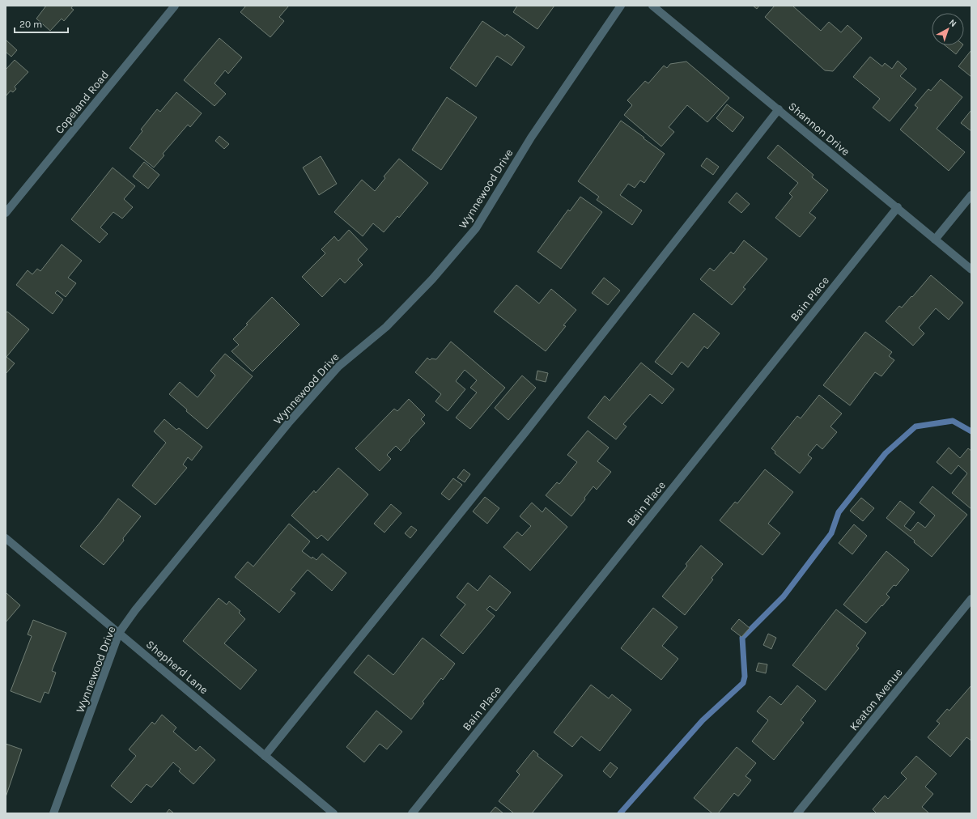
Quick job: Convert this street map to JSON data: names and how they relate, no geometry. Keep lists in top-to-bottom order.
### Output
{
  "streets": {
    "street": [
      "Copeland Road",
      "Shannon Drive",
      "Wynnewood Drive",
      "Bain Place",
      "Shepherd Lane",
      "Keaton Avenue"
    ]
  },
  "crossings": [
    ["Shannon Drive", "Bain Place"],
    ["Wynnewood Drive", "Shepherd Lane"]
  ],
  "scale_bar": "20 m",
  "north": "top right"
}
